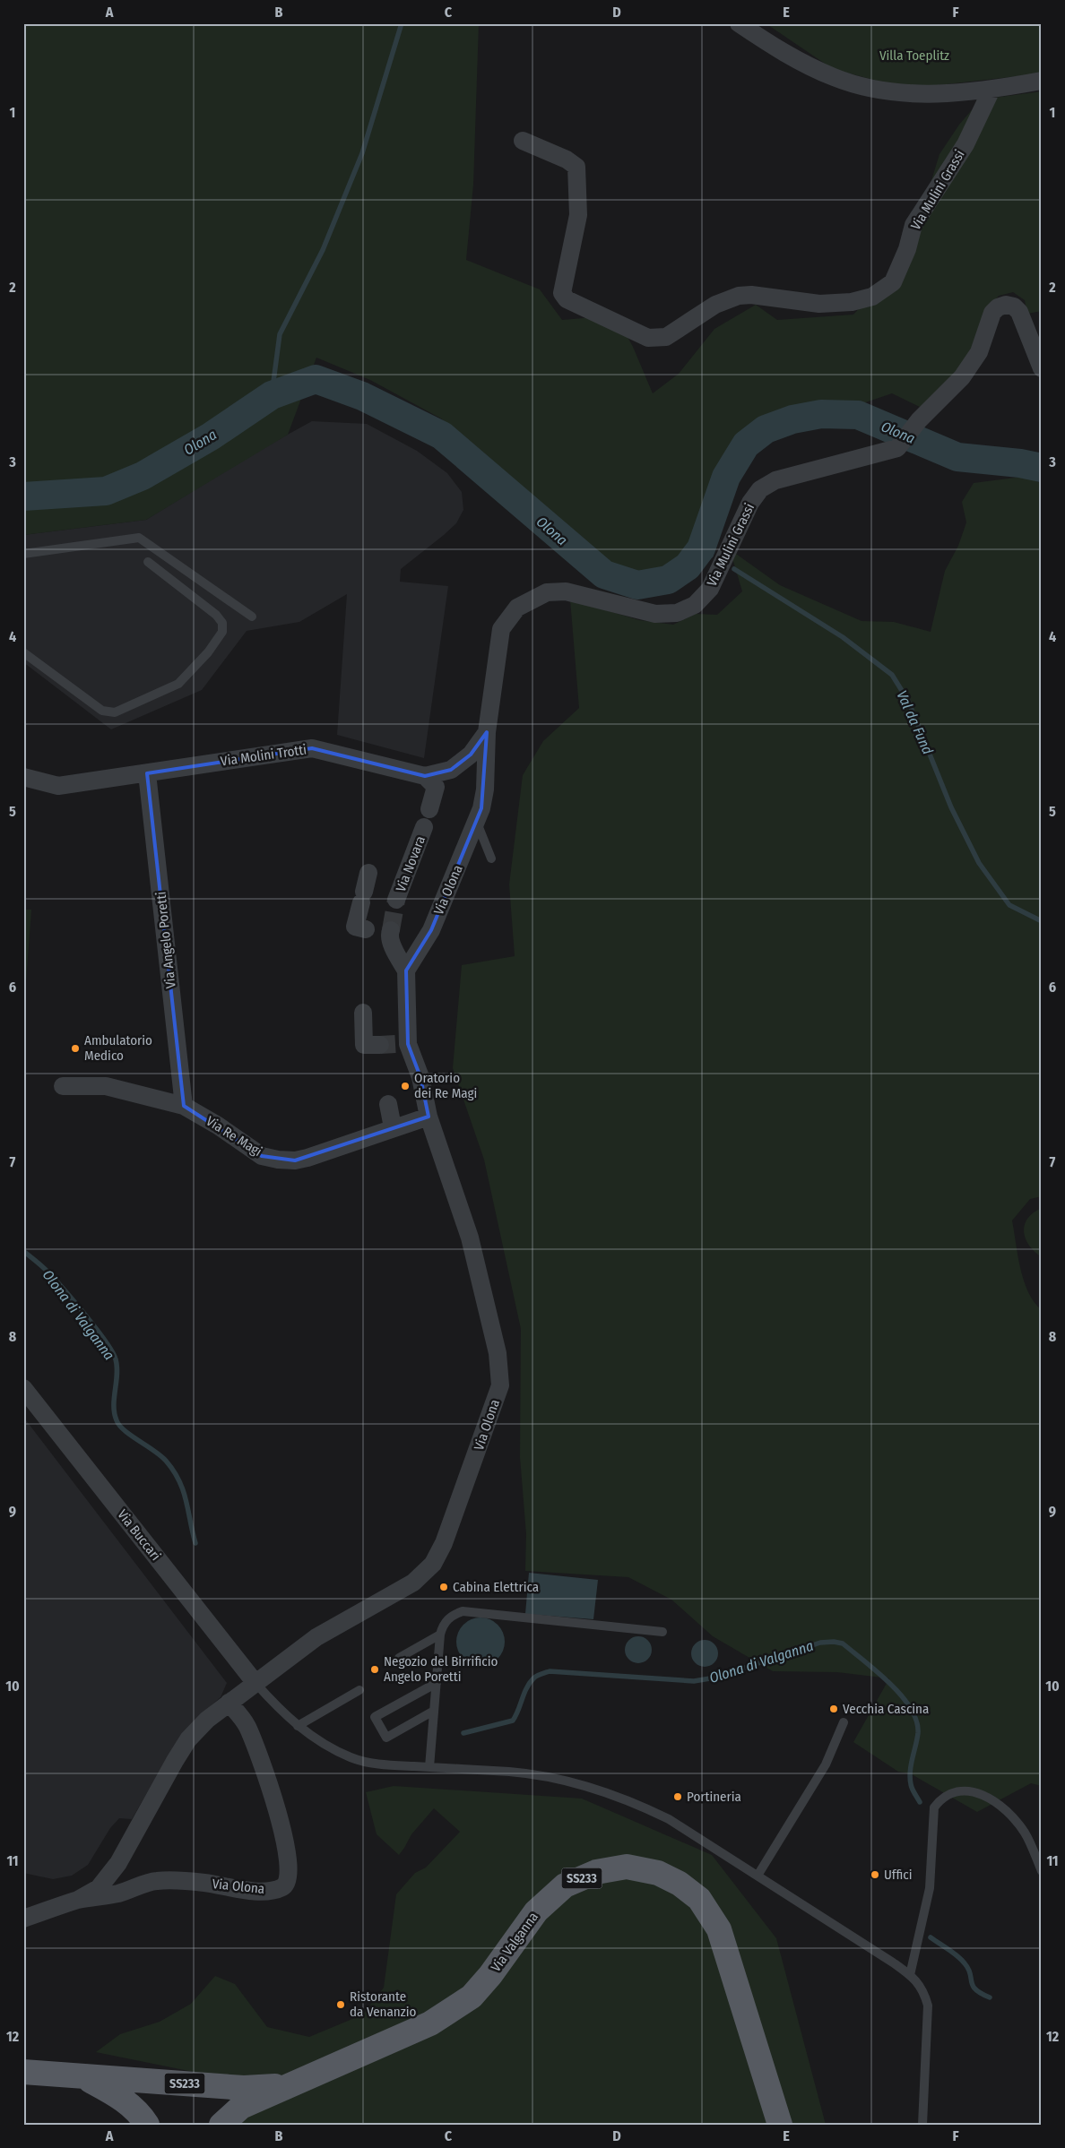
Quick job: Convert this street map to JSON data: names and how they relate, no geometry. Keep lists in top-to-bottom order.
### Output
{
  "streets": {
    "main road": ["SS233", "Via Valganna"],
    "street": [
      "Via Mulini Grassi",
      "Via Molini Trotti",
      "Via Novara",
      "Via Olona",
      "Via Angelo Poretti",
      "Via Re Magi",
      "Via Buccari"
    ]
  },
  "crossings": [
    ["Via Mulini Grassi", "Via Molini Trotti"],
    ["Via Mulini Grassi", "Via Olona"],
    ["Via Molini Trotti", "Via Olona"],
    ["Via Molini Trotti", "Via Angelo Poretti"],
    ["Via Olona", "Via Re Magi"],
    ["Via Olona", "Via Buccari"],
    ["Via Angelo Poretti", "Via Re Magi"],
    ["SS233", "Via Valganna"]
  ],
  "water": ["Olona", "Val da Fund", "Olona di Valganna"],
  "parks": ["Villa Toeplitz"],
  "places": [
    "Ambulatorio Medico",
    "Oratorio dei Re Magi",
    "Cabina Elettrica",
    "Negozio del Birrificio Angelo Poretti",
    "Vecchia Cascina",
    "Portineria",
    "Uffici",
    "Ristorante da Venanzio"
  ],
  "grid": {
    "columns": [
      "A",
      "B",
      "C",
      "D",
      "E",
      "F"
    ],
    "rows": [
      "1",
      "2",
      "3",
      "4",
      "5",
      "6",
      "7",
      "8",
      "9",
      "10",
      "11",
      "12"
    ]
  }
}
